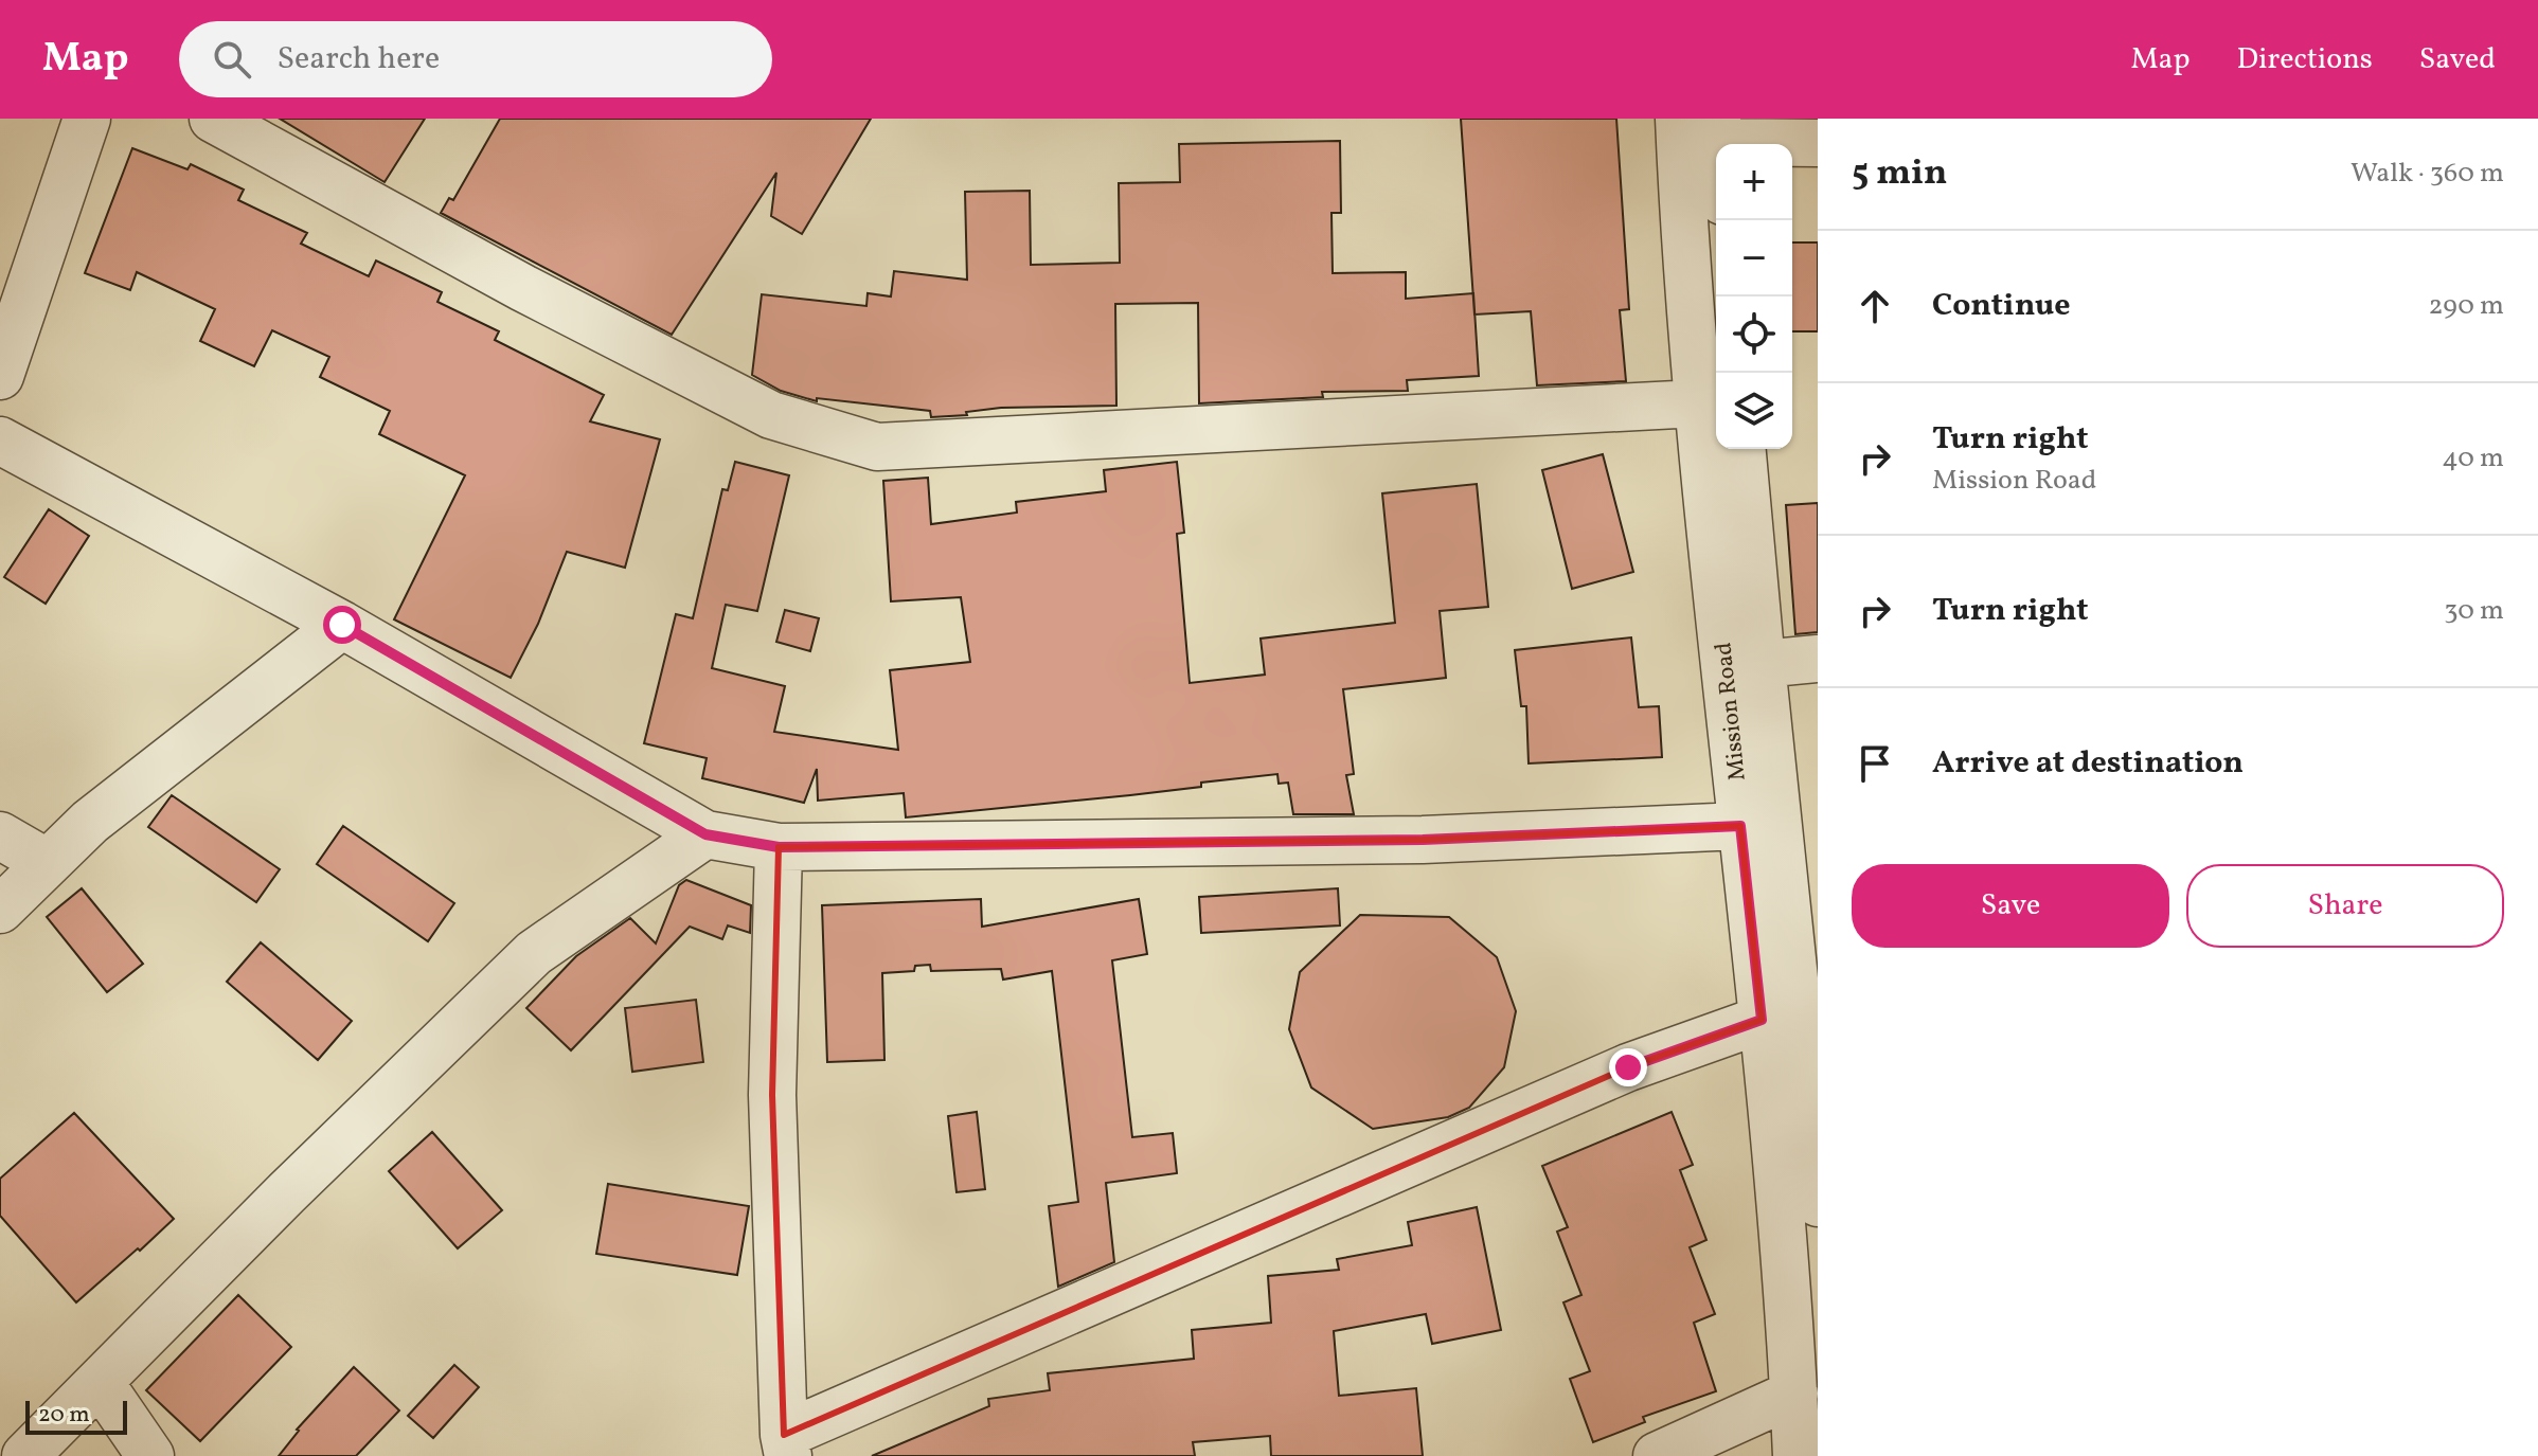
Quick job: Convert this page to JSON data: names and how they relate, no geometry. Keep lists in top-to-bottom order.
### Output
{
  "streets": {
    "street": ["Mission Road"]
  },
  "scale_bar": "20 m",
  "page": {
    "header": "Map",
    "search": "Search here",
    "nav": ["Map", "Directions", "Saved"],
    "heading": ["5 min", "Walk · 360 m"],
    "map_buttons": ["+", "−"],
    "list": [
      ["Continue", "290 m"],
      ["Turn right", "Mission Road", "40 m"],
      ["Turn right", "30 m"],
      "Arrive at destination"
    ],
    "buttons": ["Save", "Share"],
    "scale": "20 m"
  }
}
